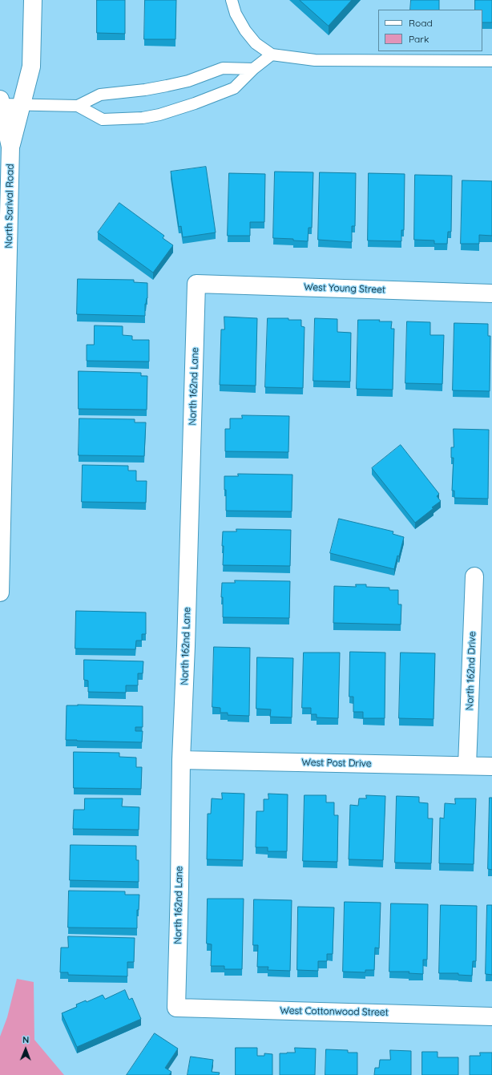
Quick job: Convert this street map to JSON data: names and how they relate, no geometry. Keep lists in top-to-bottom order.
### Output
{
  "streets": {
    "street": [
      "North Sarival Road",
      "West Young Street",
      "North 162nd Lane",
      "North 162nd Drive",
      "West Post Drive",
      "West Cottonwood Street"
    ]
  },
  "crossings": [
    ["West Young Street", "North 162nd Lane"],
    ["North 162nd Lane", "West Post Drive"],
    ["North 162nd Lane", "West Cottonwood Street"],
    ["North 162nd Drive", "West Post Drive"]
  ],
  "legend": ["Road", "Park"],
  "north": "top"
}
